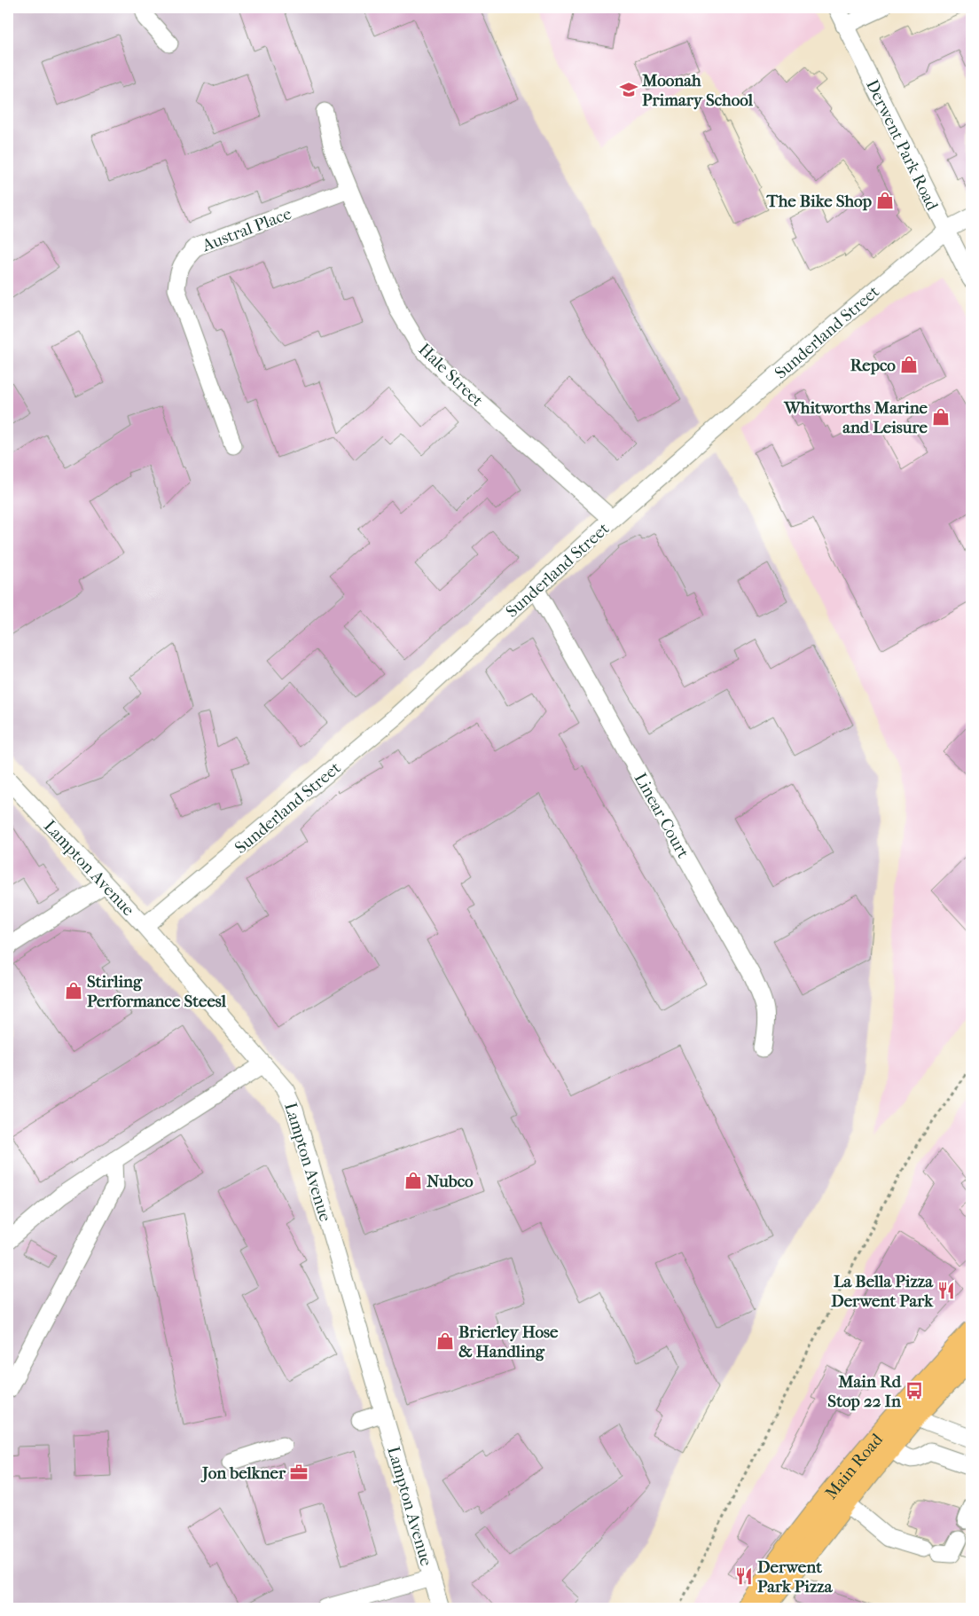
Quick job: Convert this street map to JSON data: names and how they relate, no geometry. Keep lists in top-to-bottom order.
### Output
{
  "streets": {
    "main road": ["Main Road"],
    "street": [
      "Derwent Park Road",
      "Austral Place",
      "Sunderland Street",
      "Hale Street",
      "Linear Court",
      "Lampton Avenue"
    ]
  },
  "crossings": [
    ["Derwent Park Road", "Sunderland Street"],
    ["Austral Place", "Hale Street"],
    ["Sunderland Street", "Hale Street"],
    ["Sunderland Street", "Linear Court"],
    ["Sunderland Street", "Lampton Avenue"]
  ],
  "places": {
    "school or university": ["Moonah Primary School"],
    "shop": [
      "The Bike Shop",
      "Repco",
      "Whitworths Marine and Leisure",
      "Stirling Performance Steesl",
      "Nubco",
      "Brierley Hose & Handling"
    ],
    "restaurant": ["La Bella Pizza Derwent Park", "Derwent Park Pizza"],
    "bus stop": ["Main Rd Stop 22 In"],
    "office": ["Jon belkner"]
  }
}
